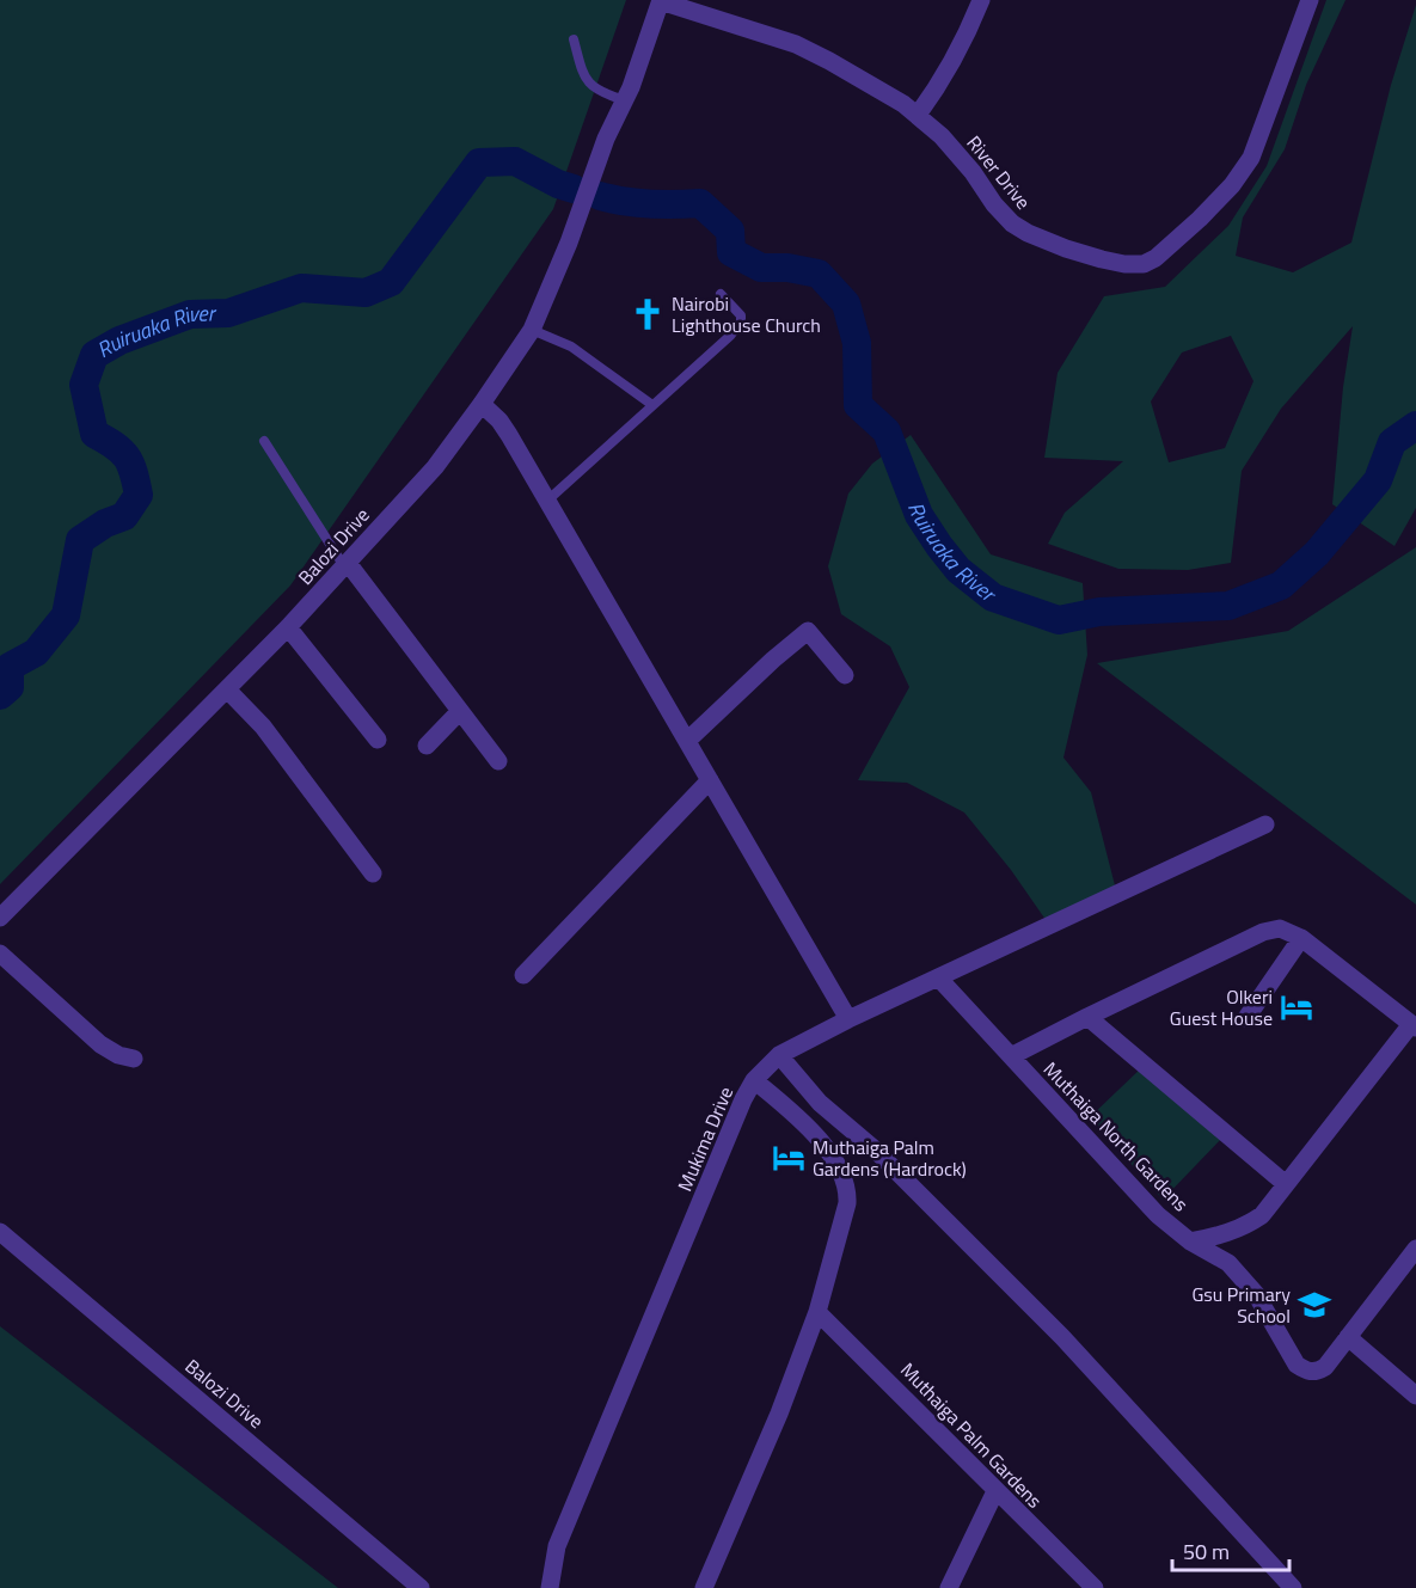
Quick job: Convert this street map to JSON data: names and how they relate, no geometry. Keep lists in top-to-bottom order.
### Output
{
  "streets": {
    "street": [
      "River Drive",
      "Balozi Drive",
      "Muthaiga North Gardens",
      "Mukima Drive",
      "Muthaiga Palm Gardens"
    ]
  },
  "crossings": [
    ["River Drive", "Balozi Drive"],
    ["Muthaiga North Gardens", "Mukima Drive"]
  ],
  "water": ["Ruiruaka River"],
  "places": {
    "church": ["Nairobi Lighthouse Church"],
    "hotel": ["Olkeri Guest House", "Muthaiga Palm Gardens (Hardrock)"],
    "school or university": ["Gsu Primary School"]
  },
  "scale_bar": "50 m"
}
